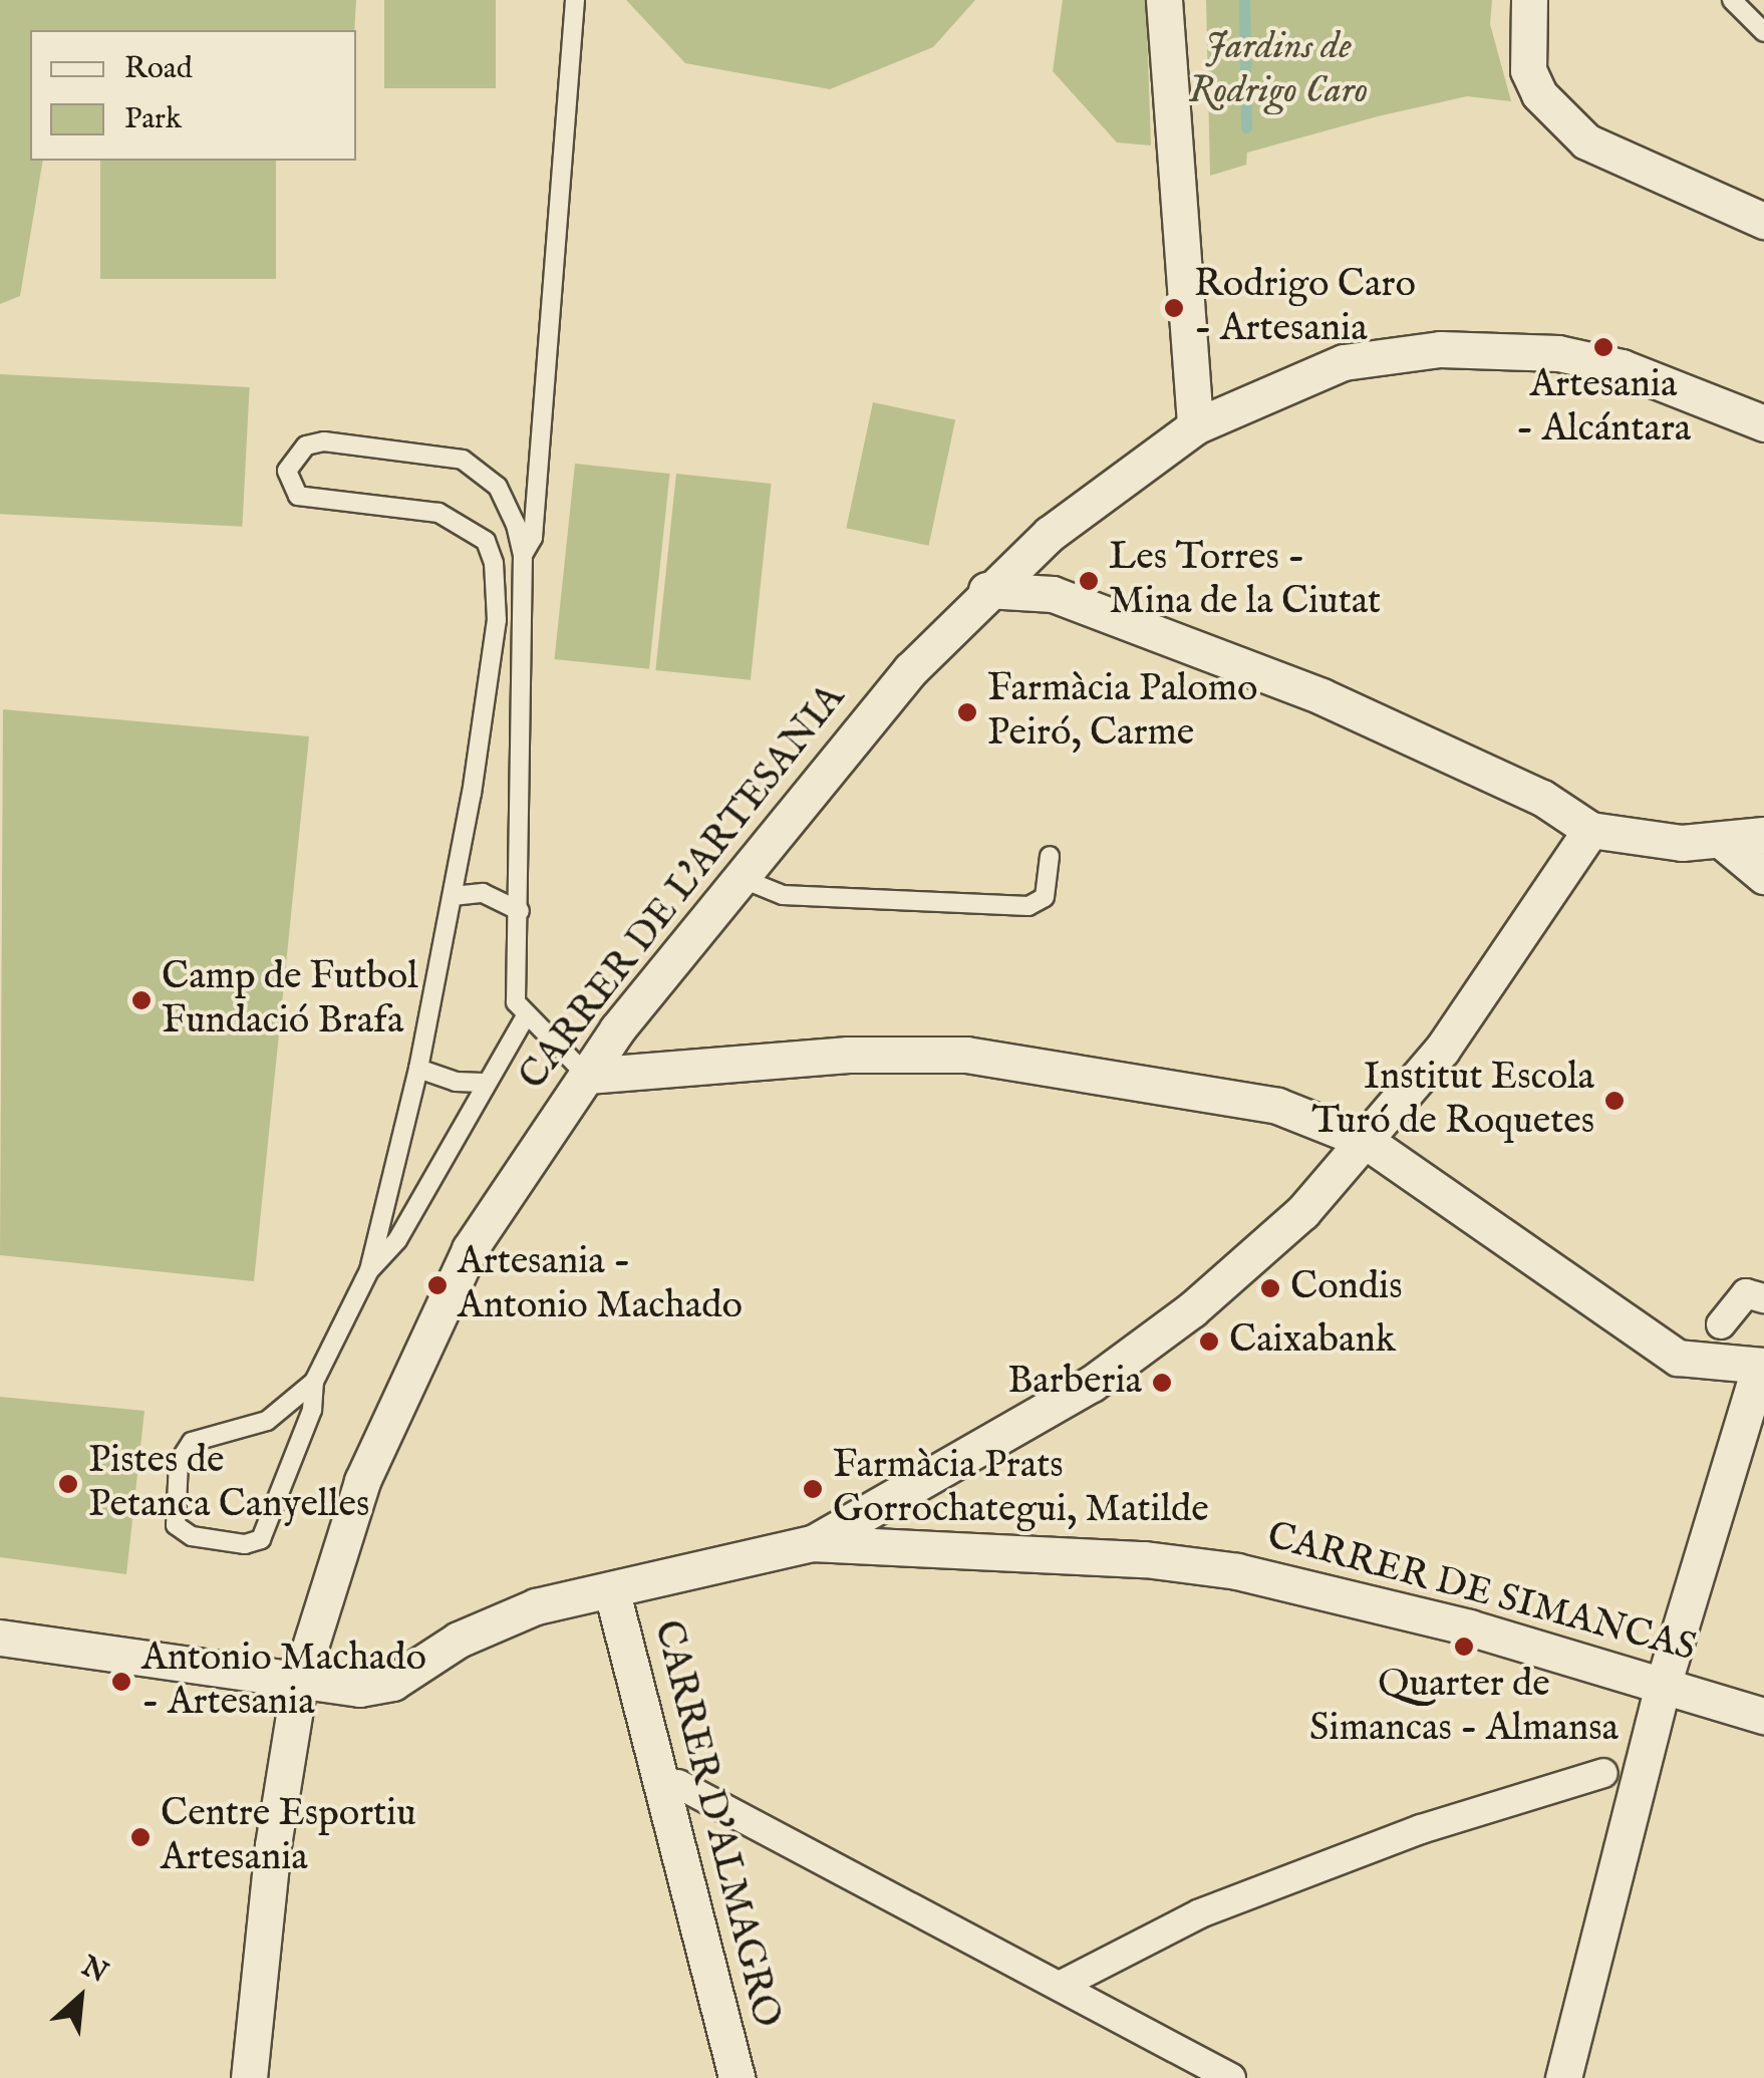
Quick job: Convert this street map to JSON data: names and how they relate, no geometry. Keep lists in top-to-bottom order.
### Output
{
  "streets": {
    "street": ["CARRER DE L'ARTESANIA", "CARRER DE SIMANCAS", "CARRER D'ALMAGRO"]
  },
  "crossings": [
    ["CARRER DE L'ARTESANIA", "CARRER DE SIMANCAS"],
    ["CARRER DE SIMANCAS", "CARRER D'ALMAGRO"]
  ],
  "parks": ["Jardins de Rodrigo Caro"],
  "places": [
    "Rodrigo Caro - Artesania",
    "Artesania - Alcántara",
    "Les Torres - Mina de la Ciutat",
    "Farmàcia Palomo Peiró, Carme",
    "Camp de Futbol Fundació Brafa",
    "Institut Escola Turó de Roquetes",
    "Artesania - Antonio Machado",
    "Condis",
    "Caixabank",
    "Barberia",
    "Pistes de Petanca Canyelles",
    "Farmàcia Prats Gorrochategui, Matilde",
    "Quarter de Simancas - Almansa",
    "Antonio Machado - Artesania",
    "Centre Esportiu Artesania"
  ],
  "legend": ["Road", "Park"],
  "north": "top right"
}
